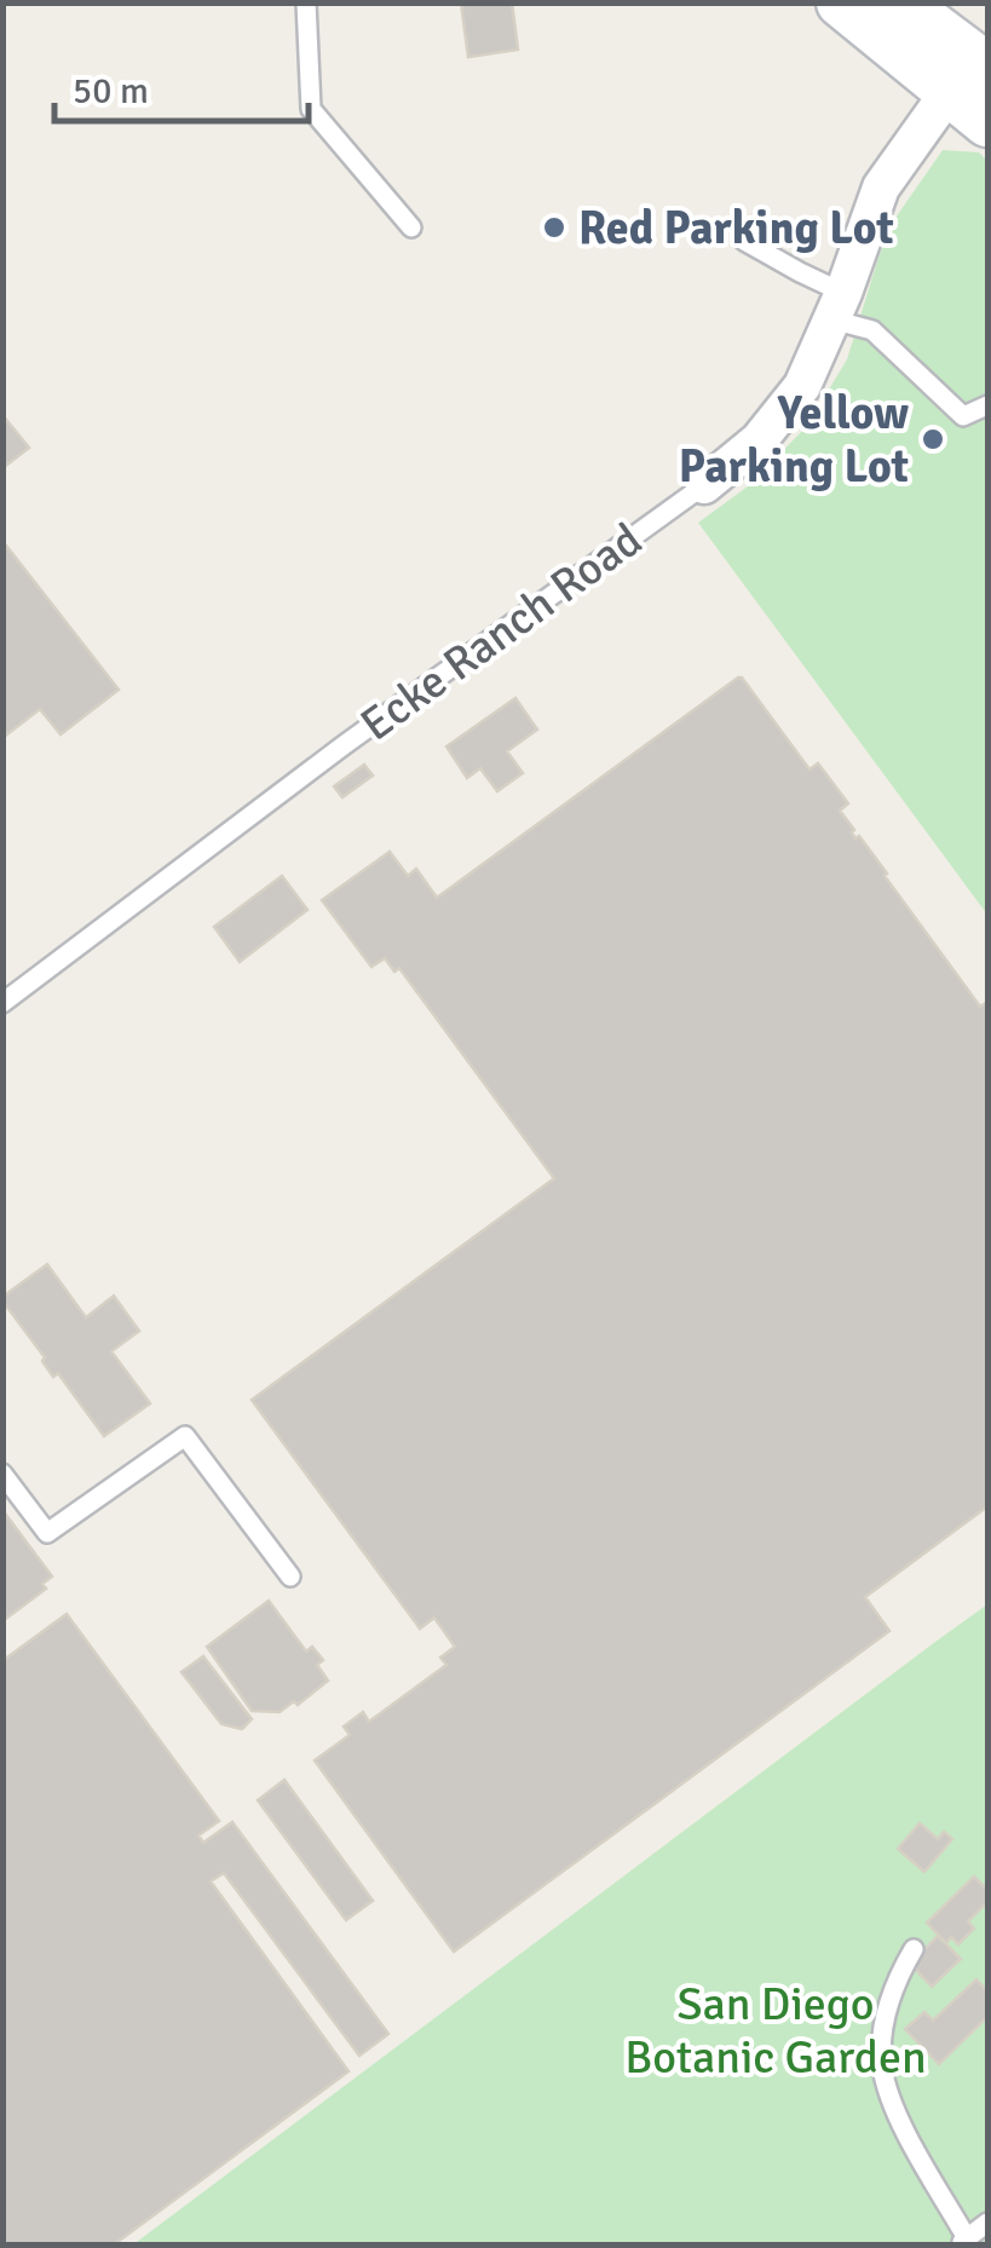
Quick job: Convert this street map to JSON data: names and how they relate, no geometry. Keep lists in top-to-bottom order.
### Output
{
  "streets": {
    "street": ["Ecke Ranch Road"]
  },
  "parks": ["San Diego Botanic Garden"],
  "places": ["Red Parking Lot", "Yellow Parking Lot"],
  "scale_bar": "50 m"
}
